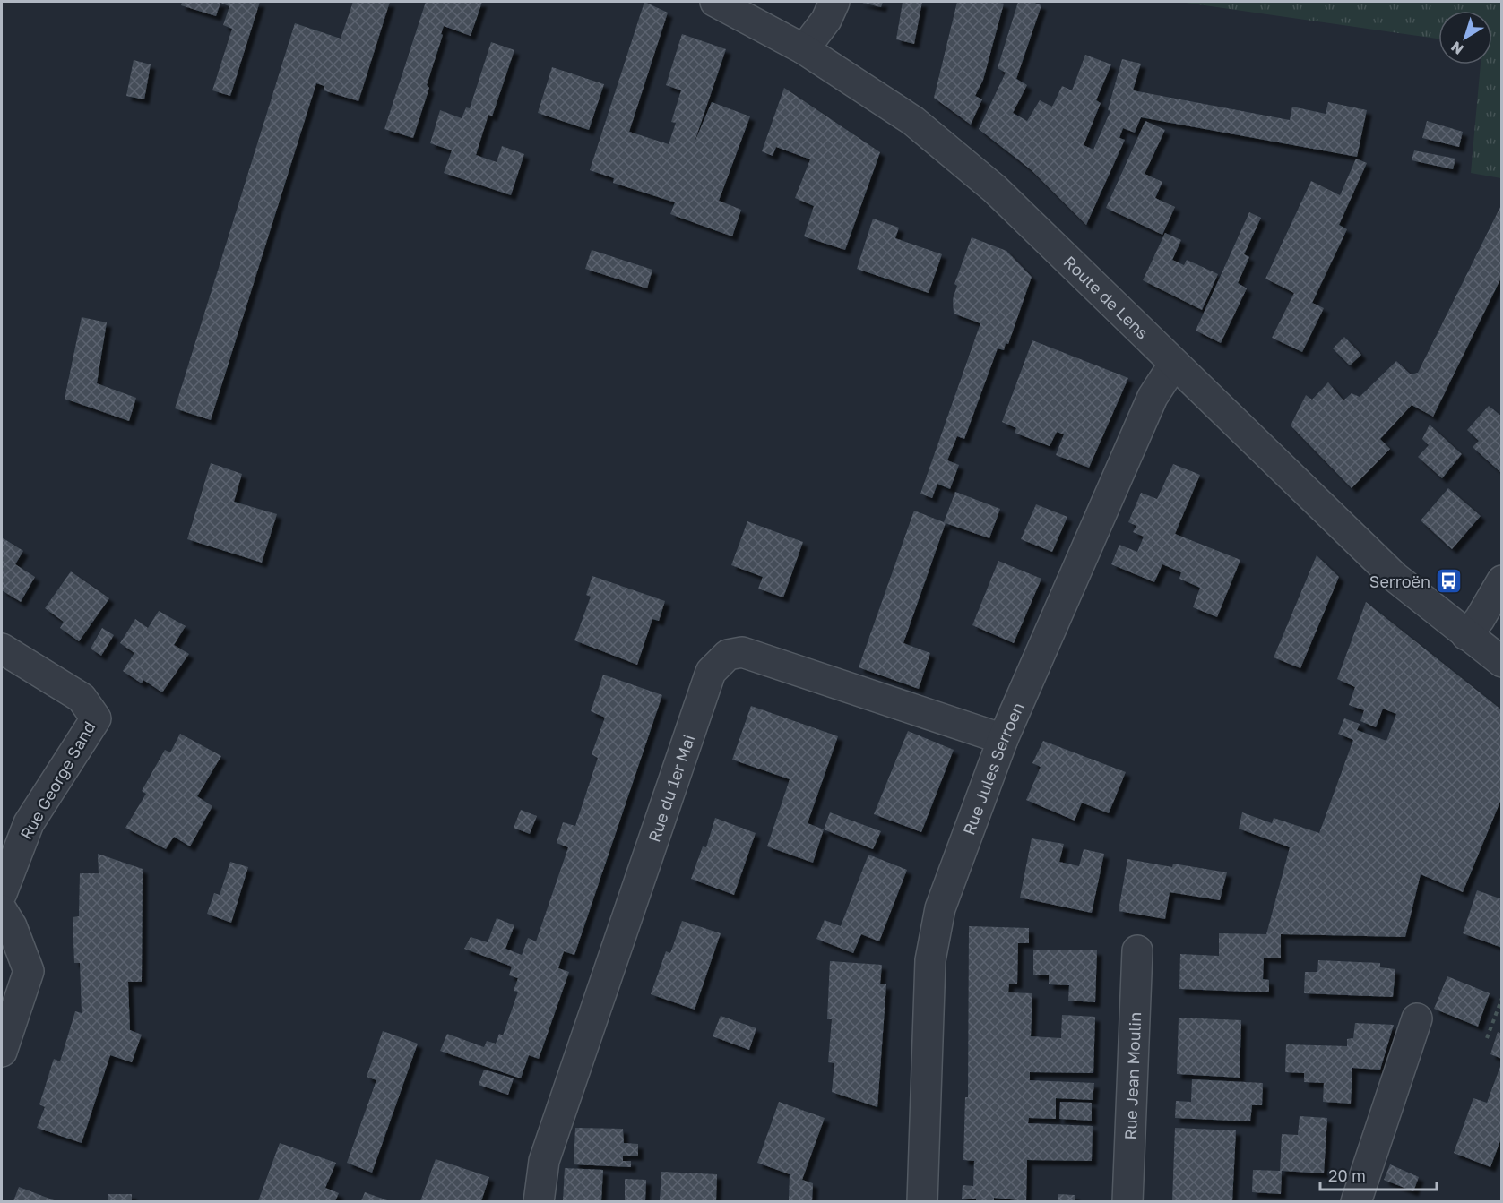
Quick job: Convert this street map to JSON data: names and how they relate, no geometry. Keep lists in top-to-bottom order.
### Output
{
  "streets": {
    "street": [
      "Route de Lens",
      "Rue Jules Serroen",
      "Rue George Sand",
      "Rue du 1er Mai",
      "Rue Jean Moulin"
    ]
  },
  "crossings": [
    ["Route de Lens", "Rue Jules Serroen"],
    ["Rue Jules Serroen", "Rue du 1er Mai"]
  ],
  "places": {
    "bus stop": ["Serroën"]
  },
  "scale_bar": "20 m",
  "north": "bottom left"
}
